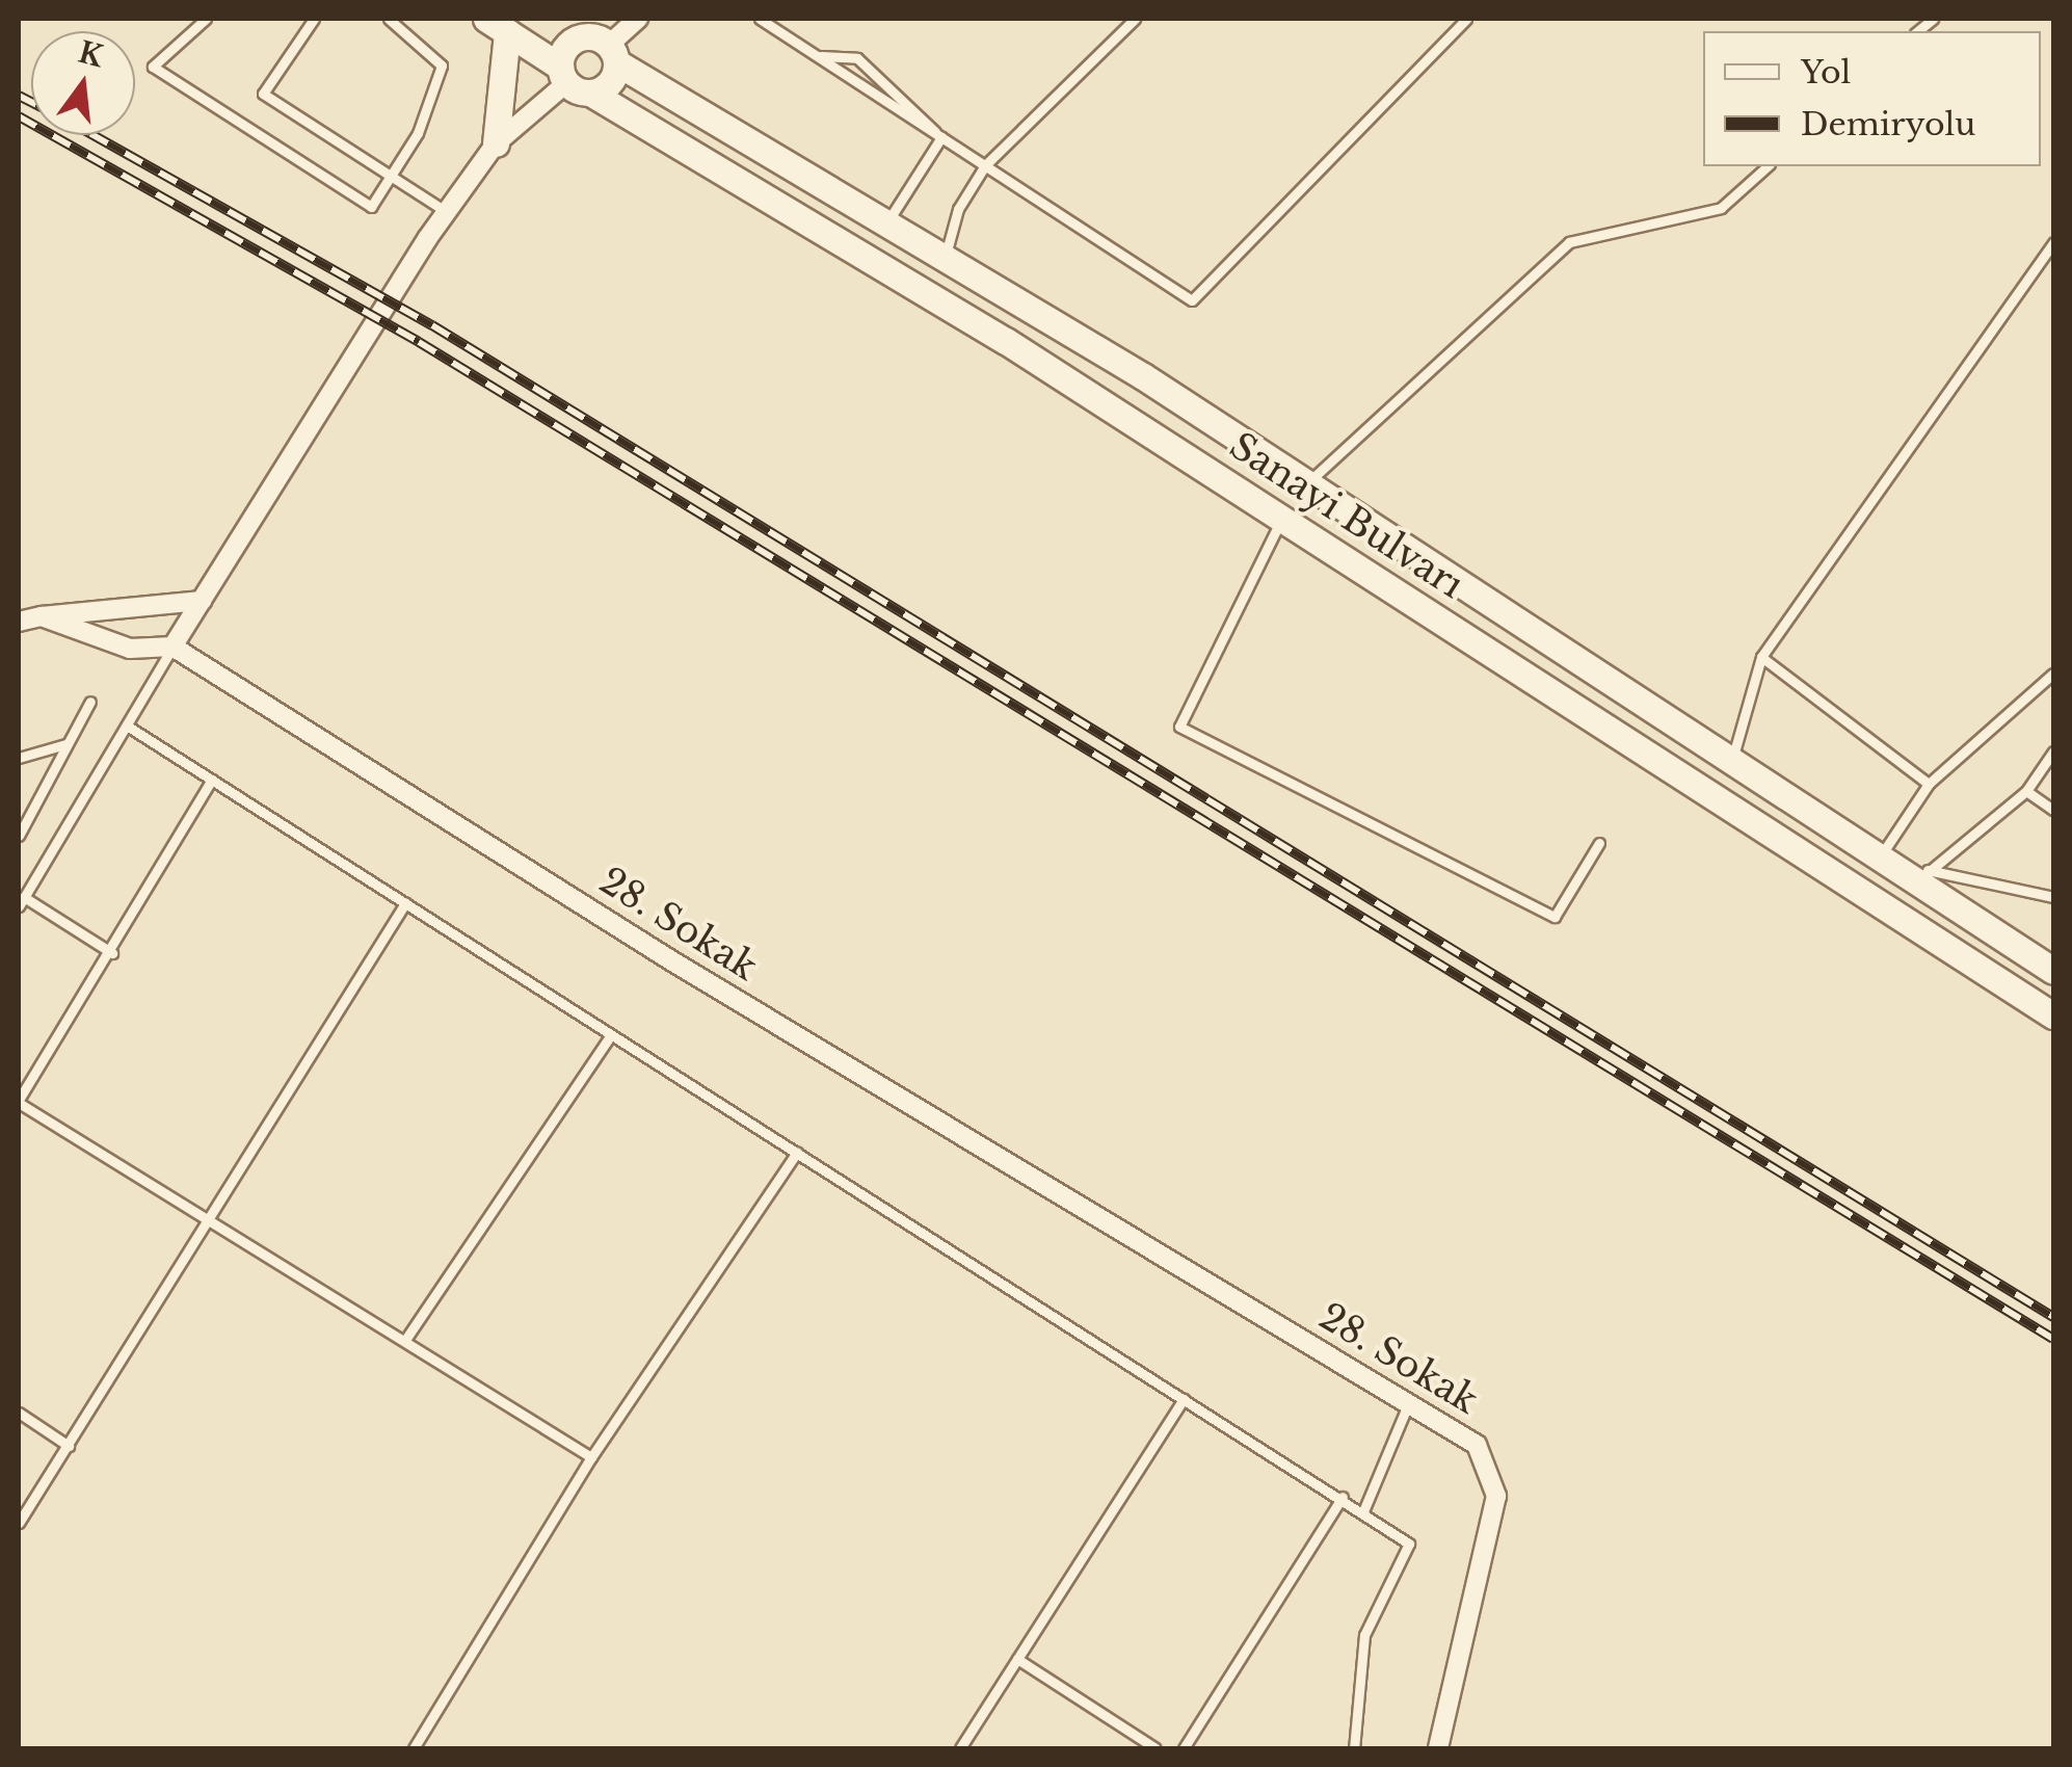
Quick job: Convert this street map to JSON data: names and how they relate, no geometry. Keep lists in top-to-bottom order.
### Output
{
  "streets": {
    "main road": ["Sanayi Bulvarı"],
    "street": ["28. Sokak"]
  },
  "legend": ["Yol", "Demiryolu"],
  "north": "top"
}
